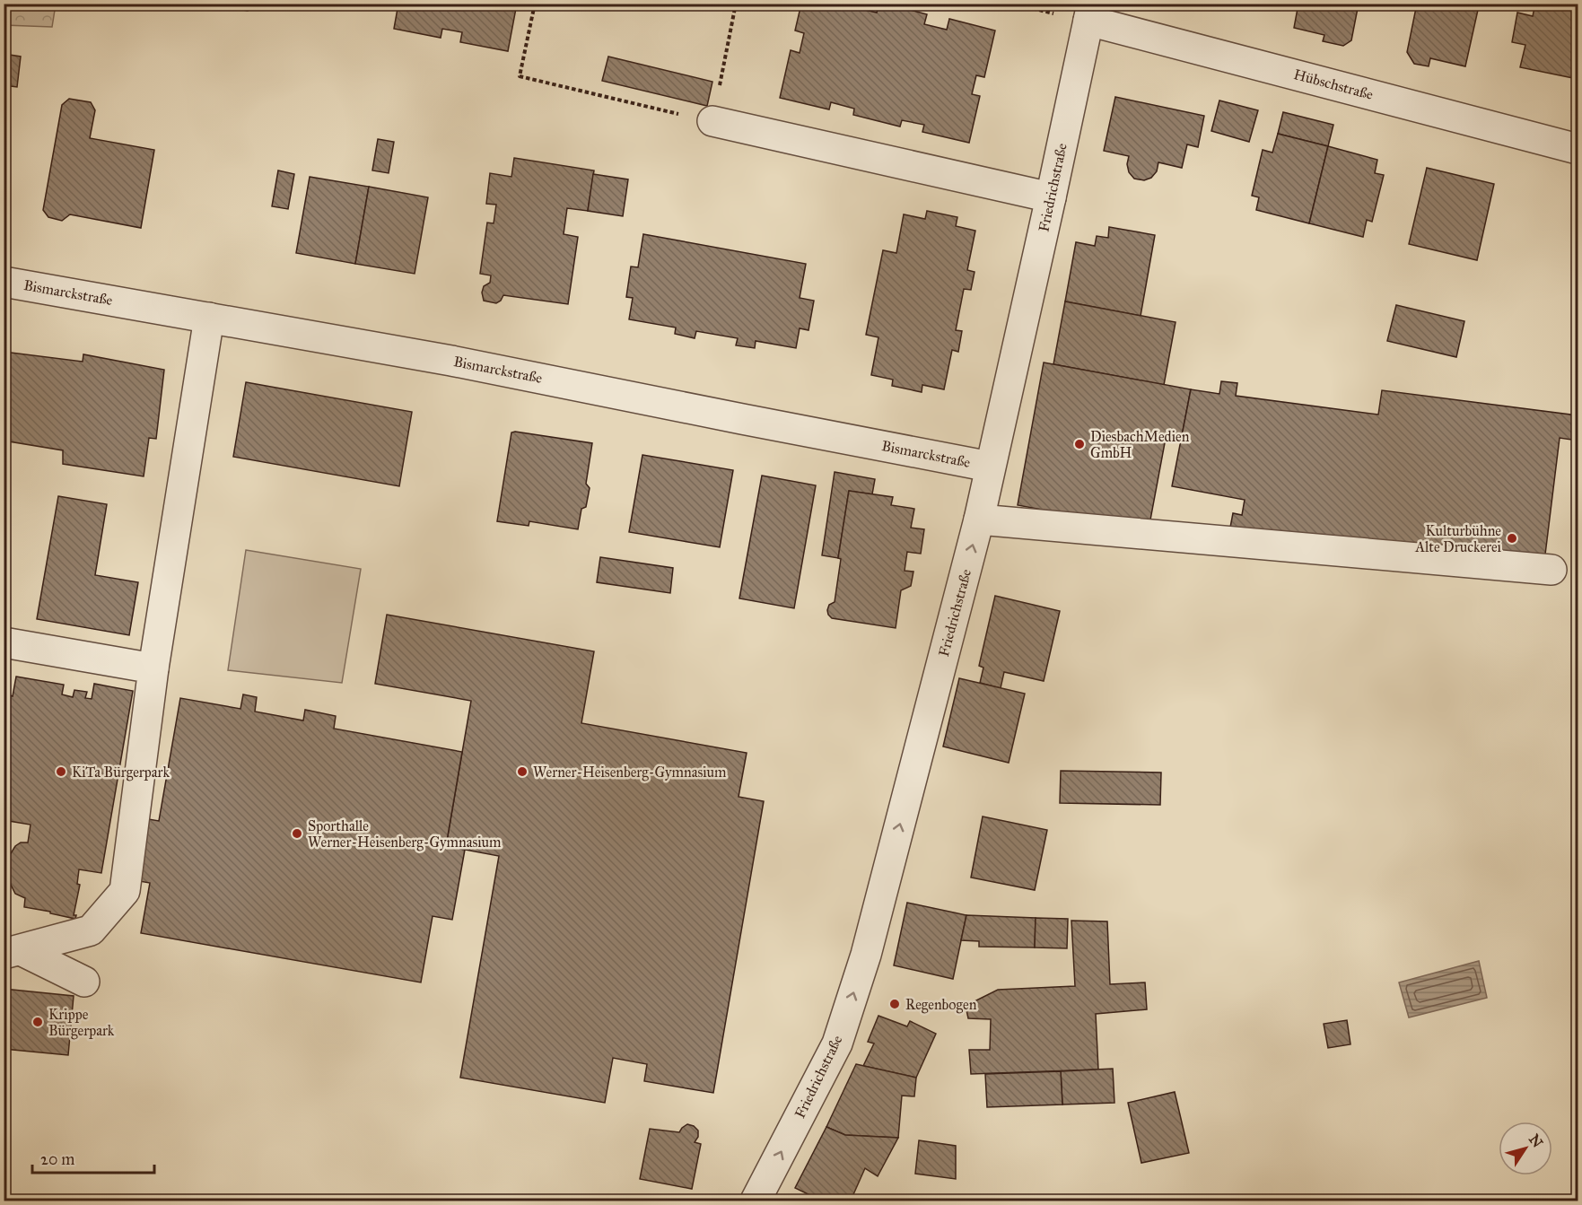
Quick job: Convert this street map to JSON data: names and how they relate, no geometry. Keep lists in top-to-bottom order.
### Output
{
  "streets": {
    "street": ["Hübschstraße", "Friedrichstraße", "Bismarckstraße"]
  },
  "crossings": [
    ["Hübschstraße", "Friedrichstraße"],
    ["Friedrichstraße", "Bismarckstraße"]
  ],
  "one_way": ["Friedrichstraße"],
  "places": [
    "DiesbachMedien GmbH",
    "Kulturbühne Alte Druckerei",
    "KiTa Bürgerpark",
    "Werner-Heisenberg-Gymnasium",
    "Sporthalle Werner-Heisenberg-Gymnasium",
    "Regenbogen",
    "Krippe Bürgerpark"
  ],
  "scale_bar": "20 m",
  "north": "top right"
}
